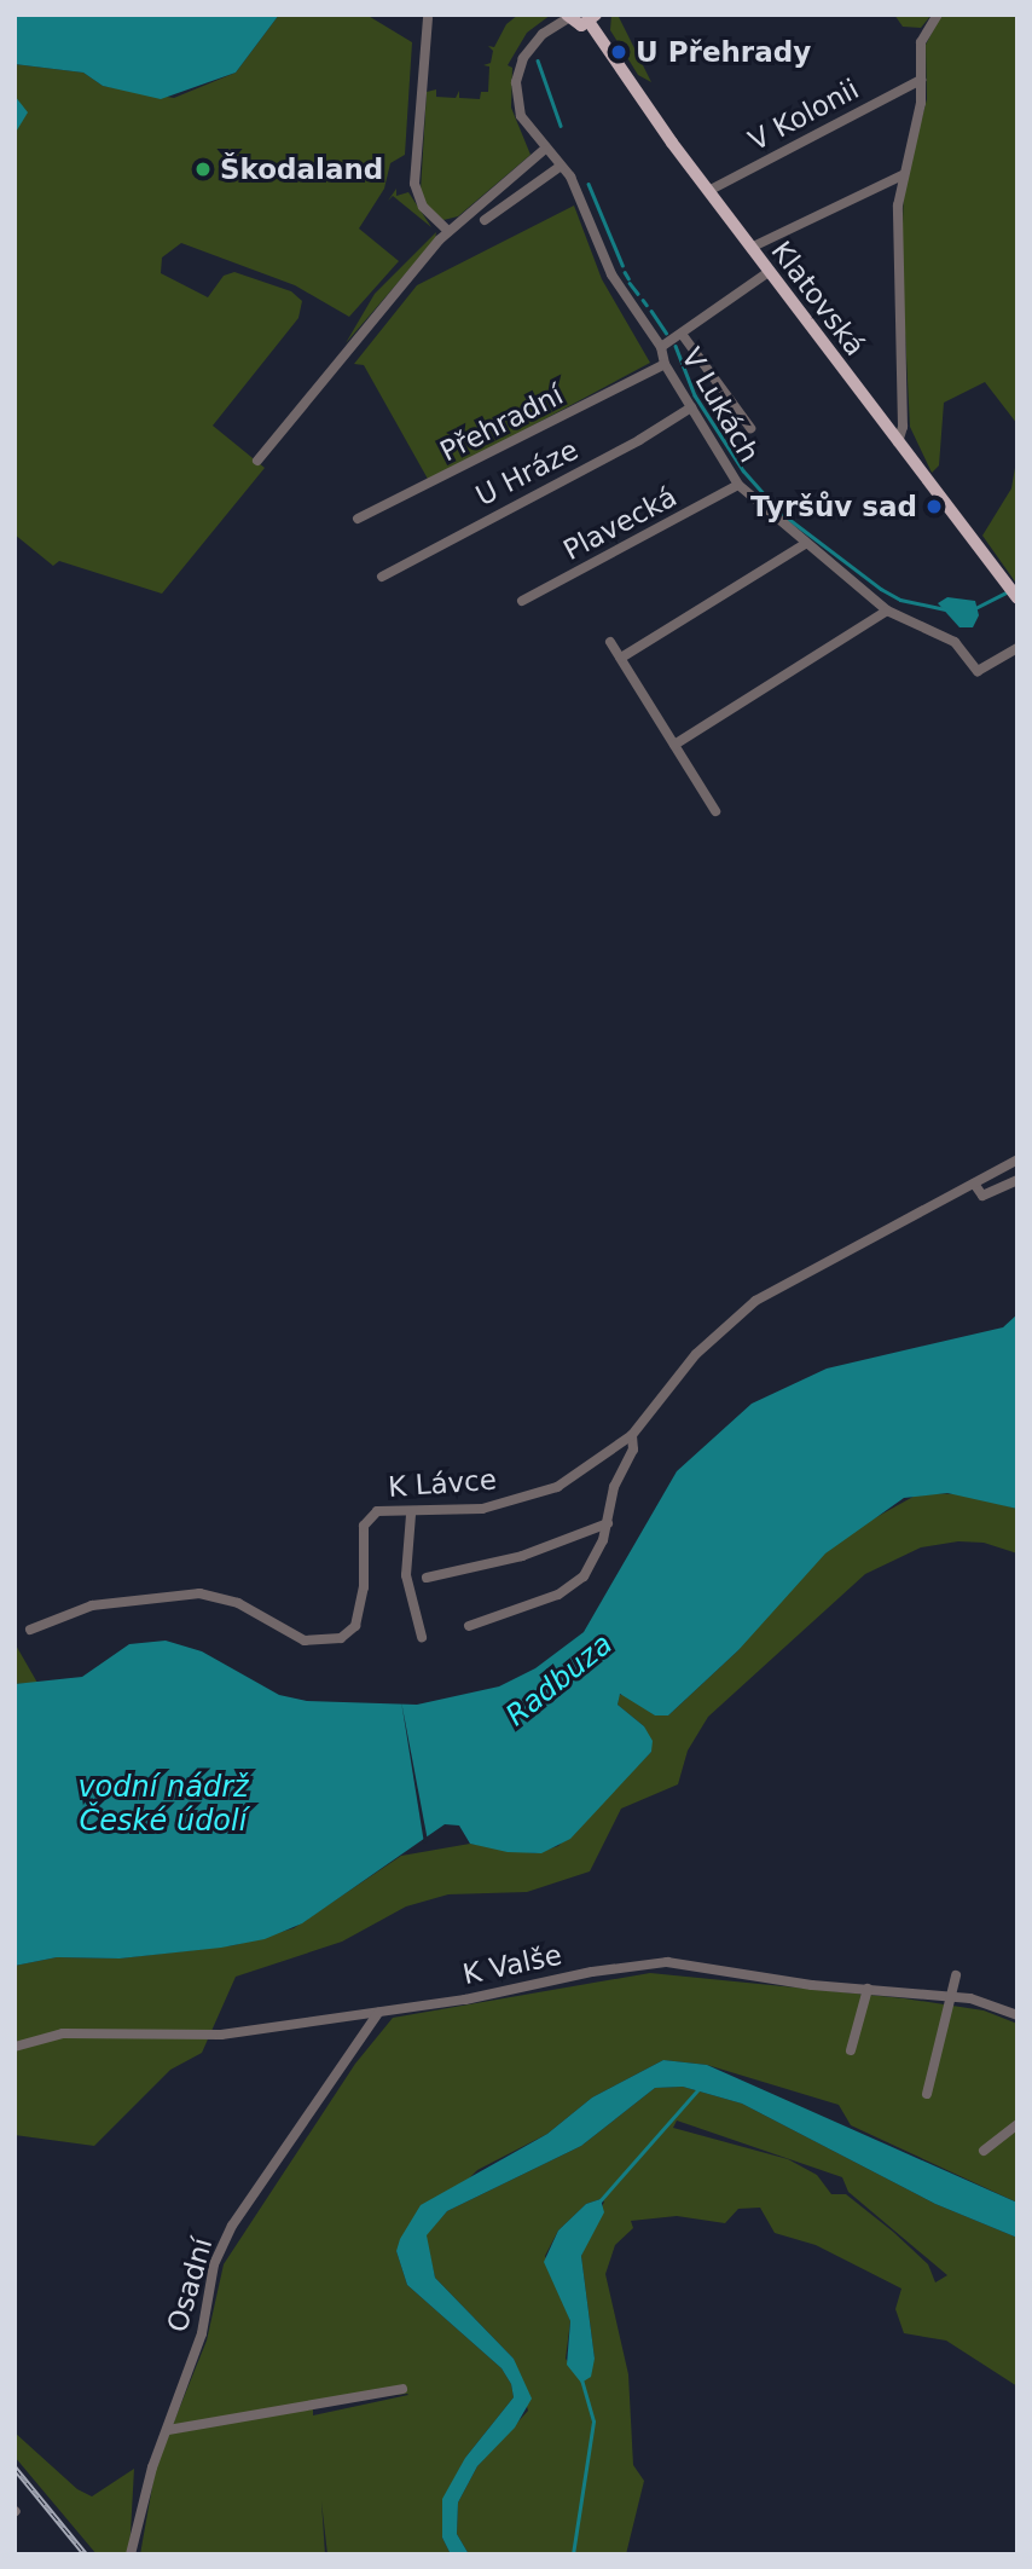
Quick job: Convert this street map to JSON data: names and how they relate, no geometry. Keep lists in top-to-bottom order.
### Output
{
  "streets": {
    "main road": ["Klatovská"],
    "street": [
      "V Kolonii",
      "V Lukách",
      "Přehradní",
      "U Hráze",
      "Plavecká",
      "K Lávce",
      "K Valše",
      "Osadní"
    ]
  },
  "crossings": [
    ["V Kolonii", "Klatovská"],
    ["V Lukách", "Přehradní"],
    ["V Lukách", "U Hráze"],
    ["V Lukách", "Plavecká"],
    ["K Valše", "Osadní"]
  ],
  "water": ["Radbuza", "vodní nádrž České údolí"],
  "places": ["U Přehrady", "Škodaland", "Tyršův sad"]
}
